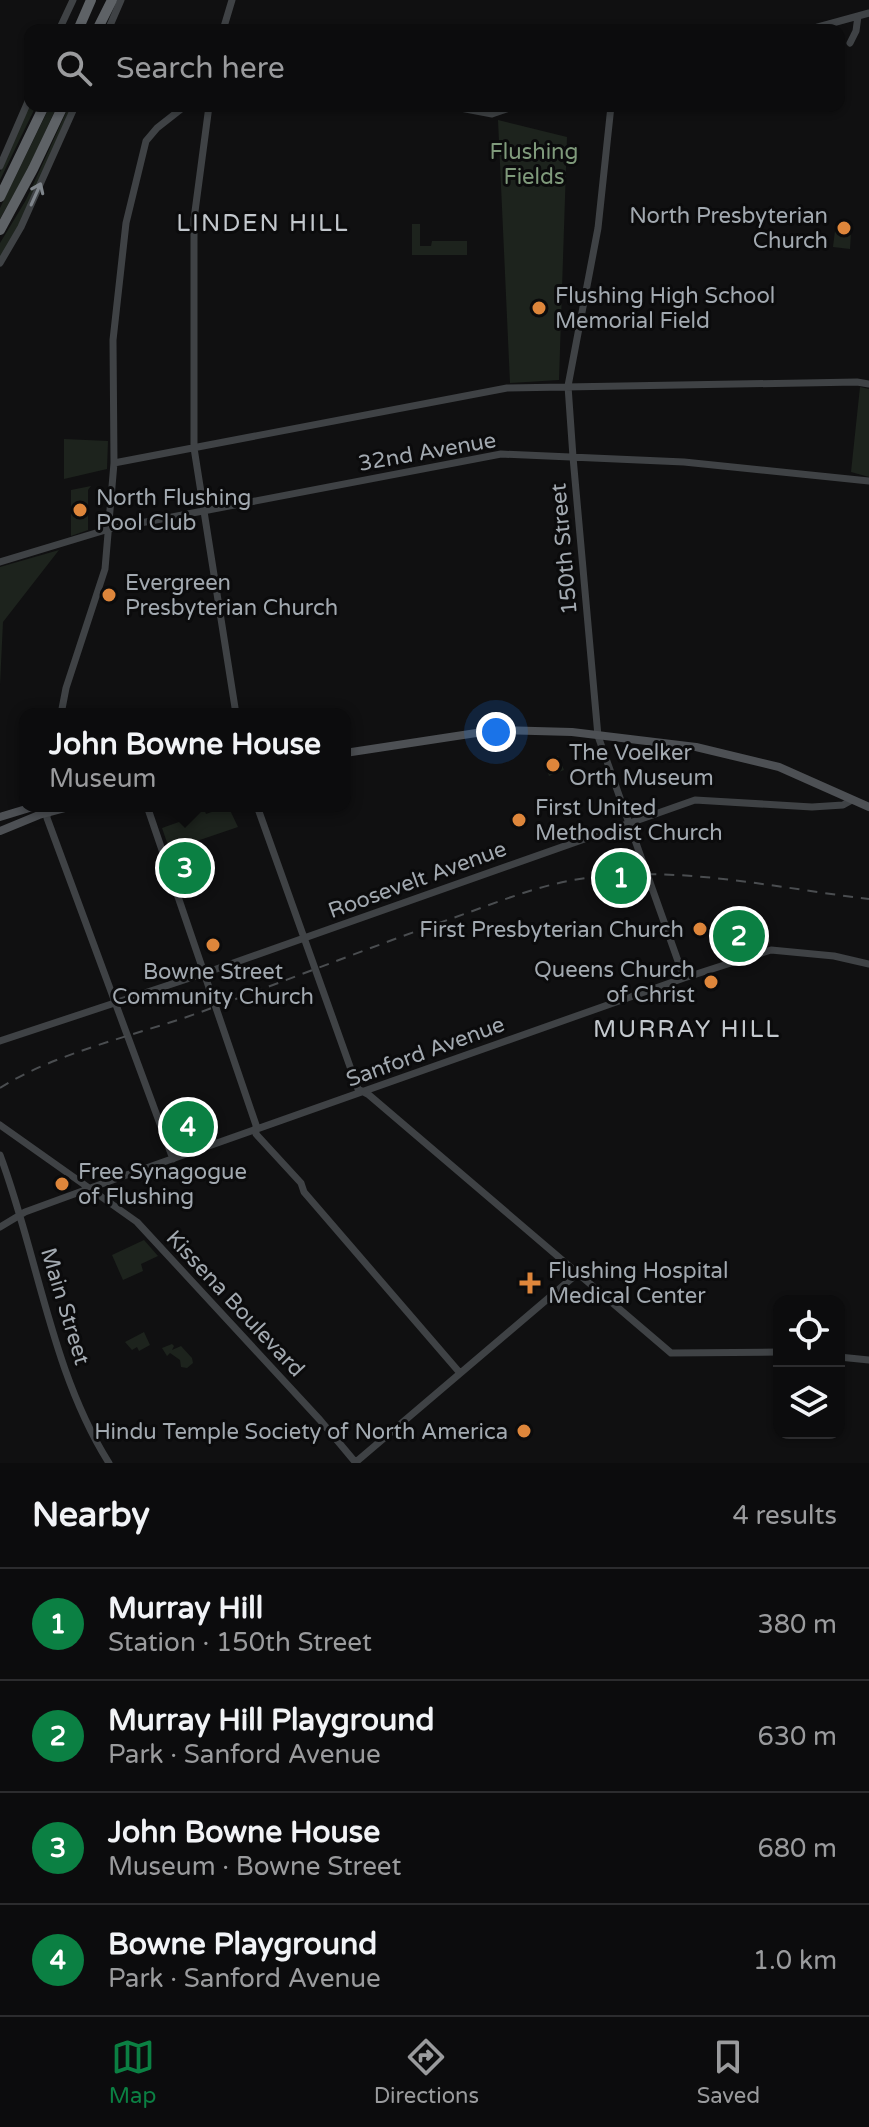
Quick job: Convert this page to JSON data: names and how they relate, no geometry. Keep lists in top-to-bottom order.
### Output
{
  "streets": {
    "street": [
      "32nd Avenue",
      "150th Street",
      "Roosevelt Avenue",
      "Sanford Avenue",
      "Kissena Boulevard",
      "Main Street"
    ]
  },
  "crossings": [
    ["32nd Avenue", "150th Street"],
    ["150th Street", "Roosevelt Avenue"],
    ["150th Street", "Sanford Avenue"],
    ["Sanford Avenue", "Kissena Boulevard"],
    ["Sanford Avenue", "Main Street"]
  ],
  "districts": ["LINDEN HILL", "MURRAY HILL"],
  "parks": ["Flushing Fields"],
  "places": {
    "other": [
      "North Presbyterian Church",
      "Flushing High School Memorial Field",
      "North Flushing Pool Club",
      "Evergreen Presbyterian Church",
      "The Voelker Orth Museum",
      "First United Methodist Church",
      "First Presbyterian Church",
      "Bowne Street Community Church",
      "Queens Church of Christ",
      "Free Synagogue of Flushing",
      "Hindu Temple Society of North America"
    ],
    "health": ["Flushing Hospital Medical Center"]
  },
  "page": {
    "search": "Search here",
    "popup": ["John Bowne House", "Museum"],
    "pins": [
      "3",
      "1",
      "2",
      "4"
    ],
    "heading": ["Nearby", "4 results"],
    "list": [
      {
        "mark": "1",
        "name": "Murray Hill",
        "note": "Station · 150th Street",
        "value": "380 m"
      },
      {
        "mark": "2",
        "name": "Murray Hill Playground",
        "note": "Park · Sanford Avenue",
        "value": "630 m"
      },
      {
        "mark": "3",
        "name": "John Bowne House",
        "note": "Museum · Bowne Street",
        "value": "680 m"
      },
      {
        "mark": "4",
        "name": "Bowne Playground",
        "note": "Park · Sanford Avenue",
        "value": "1.0 km"
      }
    ],
    "nav": ["Map", "Directions", "Saved"]
  }
}
